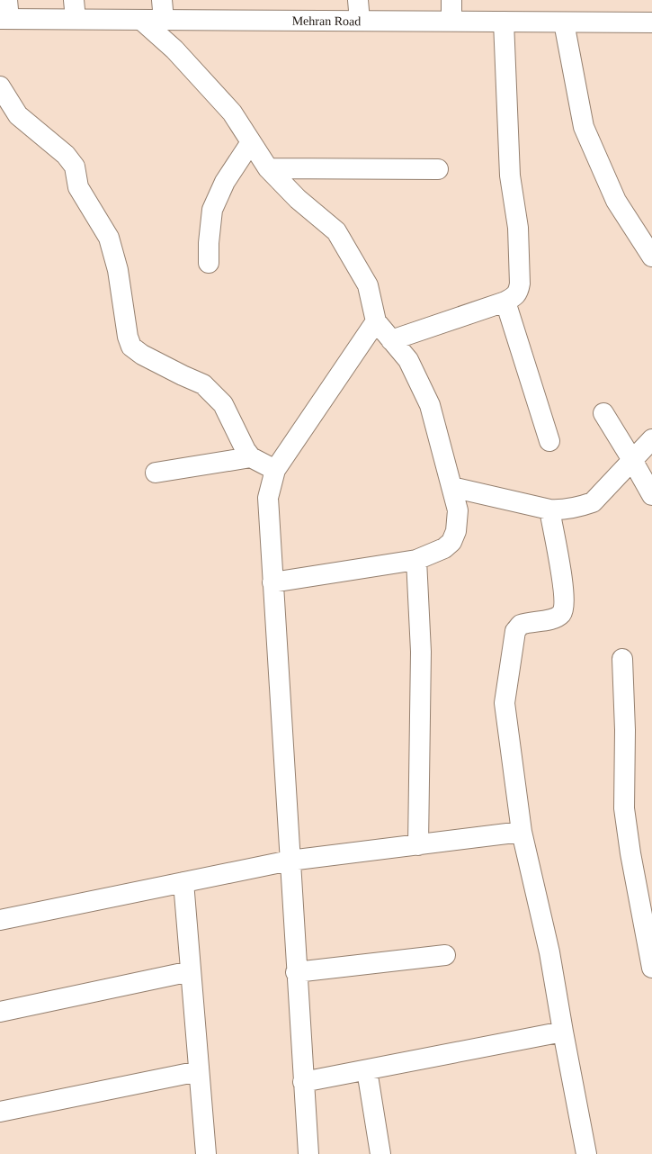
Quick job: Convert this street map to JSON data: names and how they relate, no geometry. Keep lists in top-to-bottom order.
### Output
{
  "streets": {
    "street": ["Mehran Road"]
  }
}
